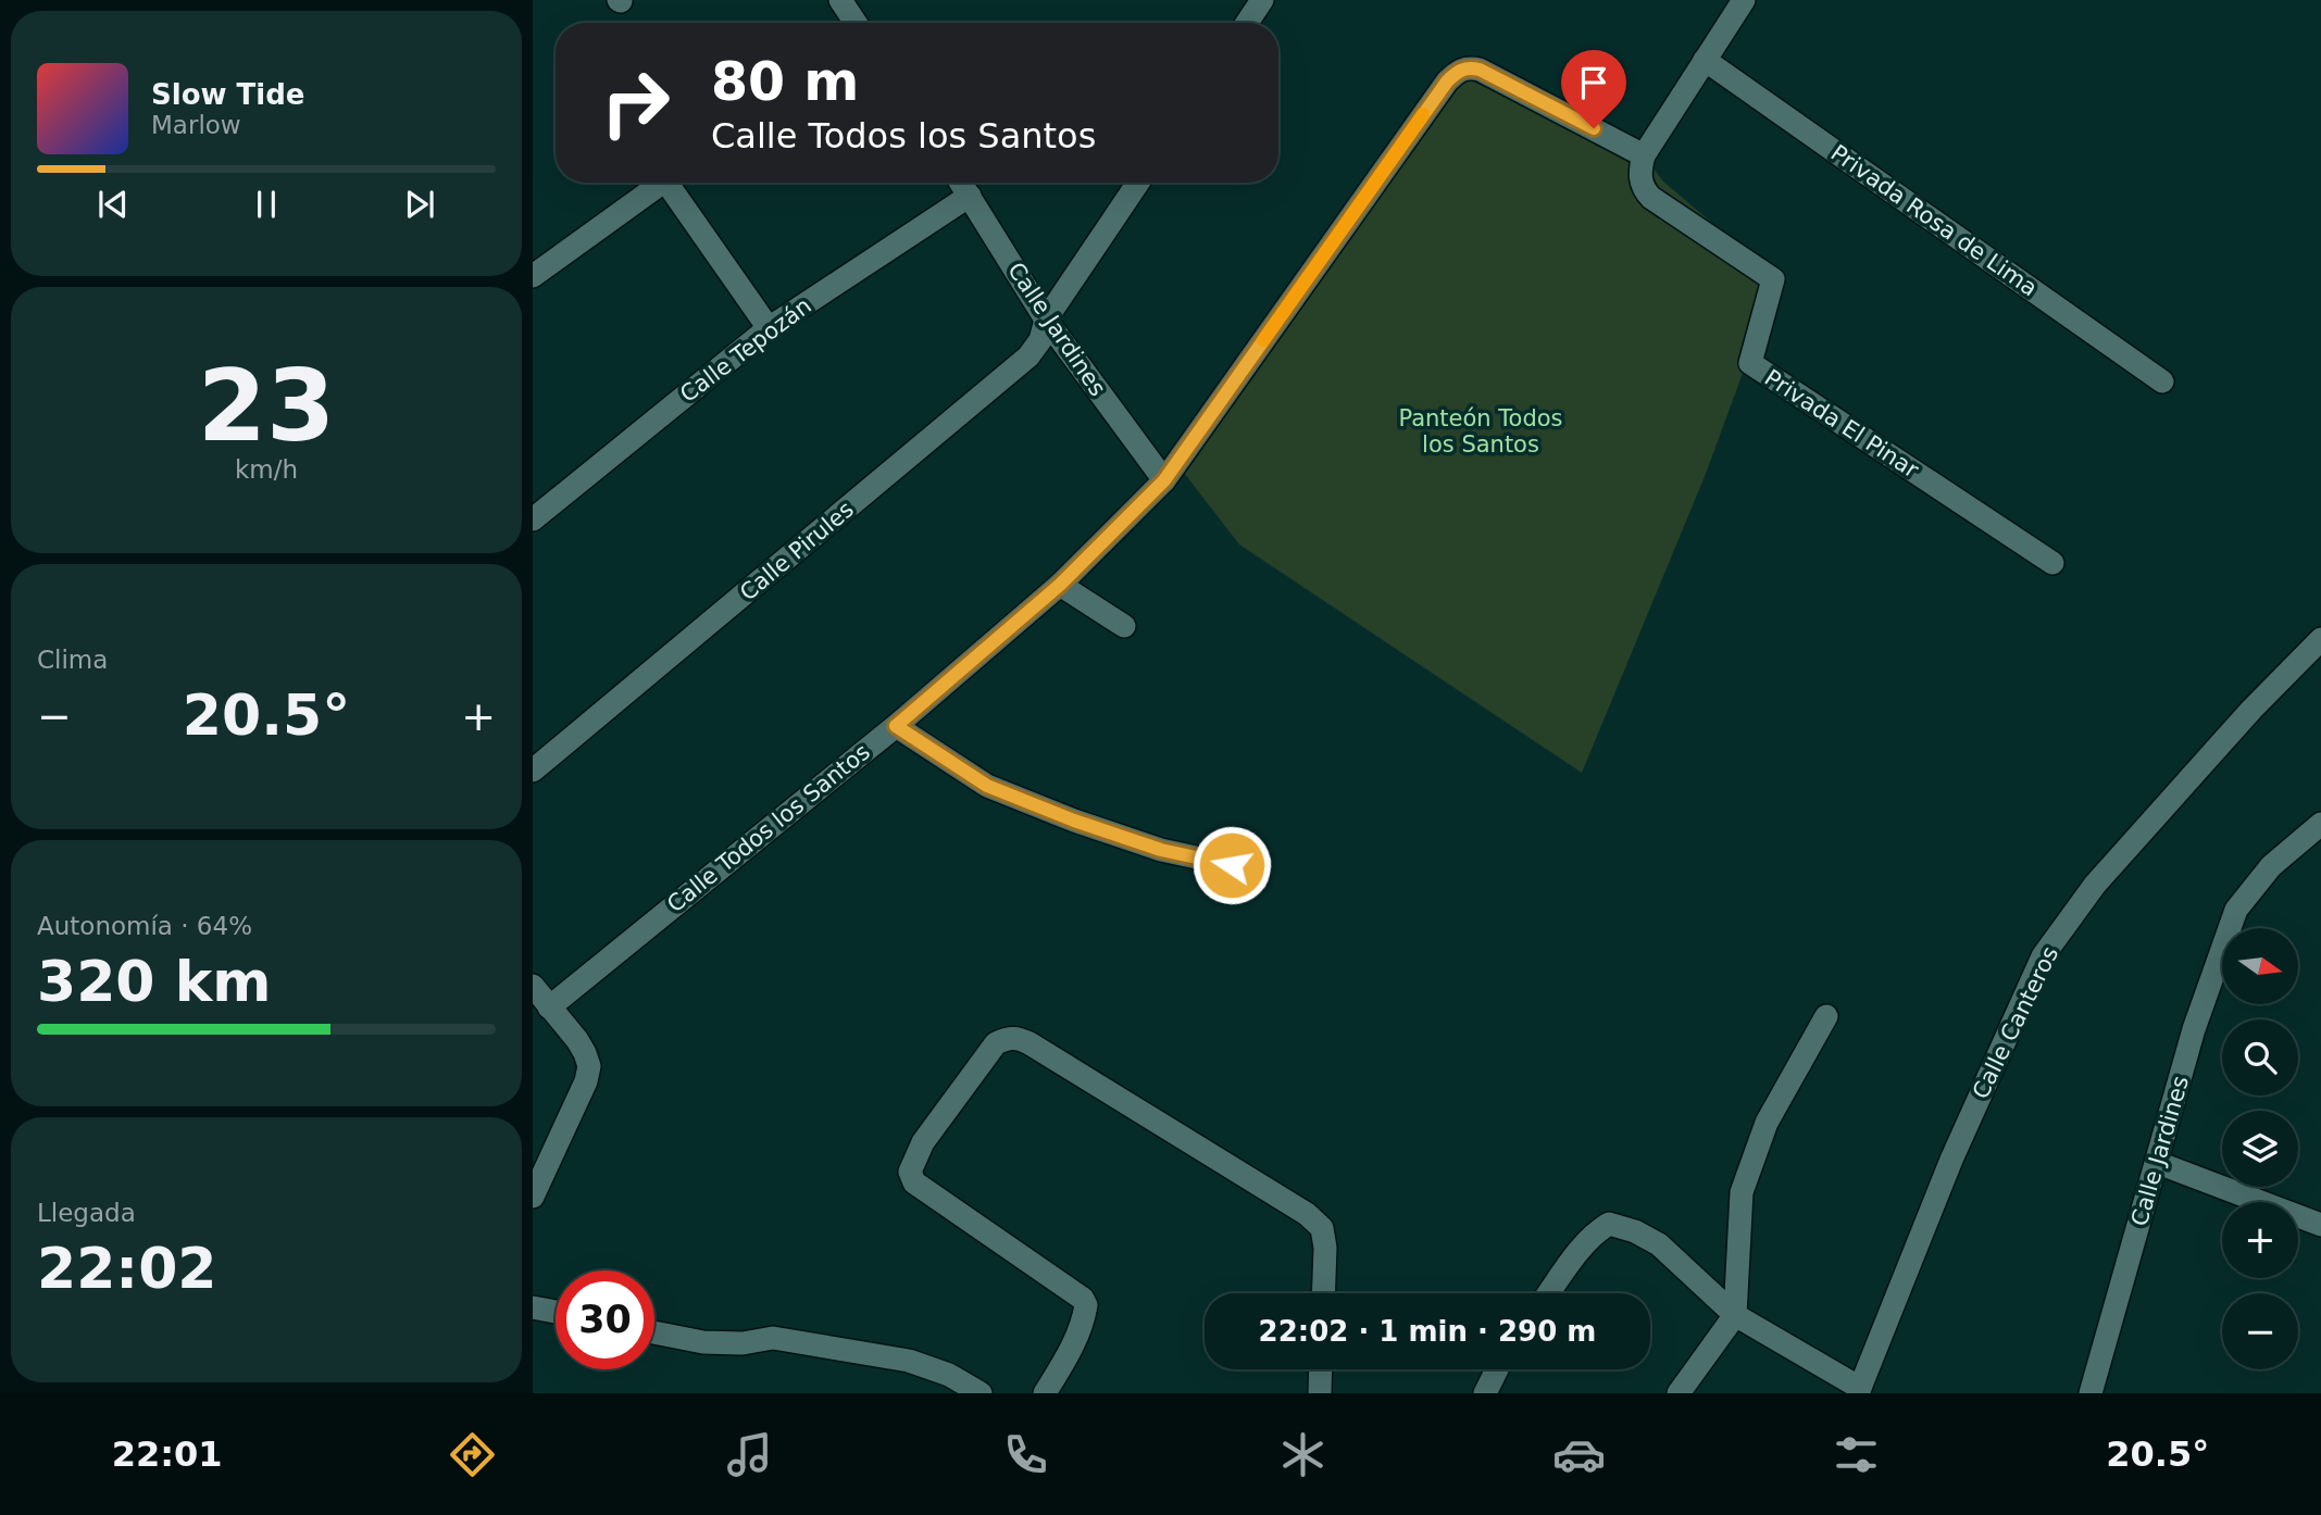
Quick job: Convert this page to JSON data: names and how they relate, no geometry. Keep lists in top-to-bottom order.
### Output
{
  "streets": {
    "street": [
      "Privada Rosa de Lima",
      "Calle Jardines",
      "Calle Tepozán",
      "Privada El Pinar",
      "Calle Pirules",
      "Calle Todos los Santos",
      "Calle Canteros"
    ]
  },
  "crossings": [
    ["Calle Jardines", "Calle Tepozán"],
    ["Calle Jardines", "Calle Pirules"],
    ["Calle Jardines", "Calle Todos los Santos"],
    ["Privada El Pinar", "Calle Todos los Santos"]
  ],
  "parks": ["Panteón Todos los Santos"],
  "north": "right",
  "page": {
    "turn": ["80 m", "Calle Todos los Santos"],
    "song": ["Slow Tide", "Marlow"],
    "tile": [
      ["23", "km/h"],
      "Clima",
      ["Autonomía · 64%", "320 km"],
      ["Llegada", "22:02"]
    ],
    "heat": ["−", "20.5°", "+"],
    "map_buttons": ["+", "−"],
    "limit": "30",
    "trip": "22:02 · 1 min · 290 m",
    "tabs": ["22:01", "20.5°"]
  }
}
